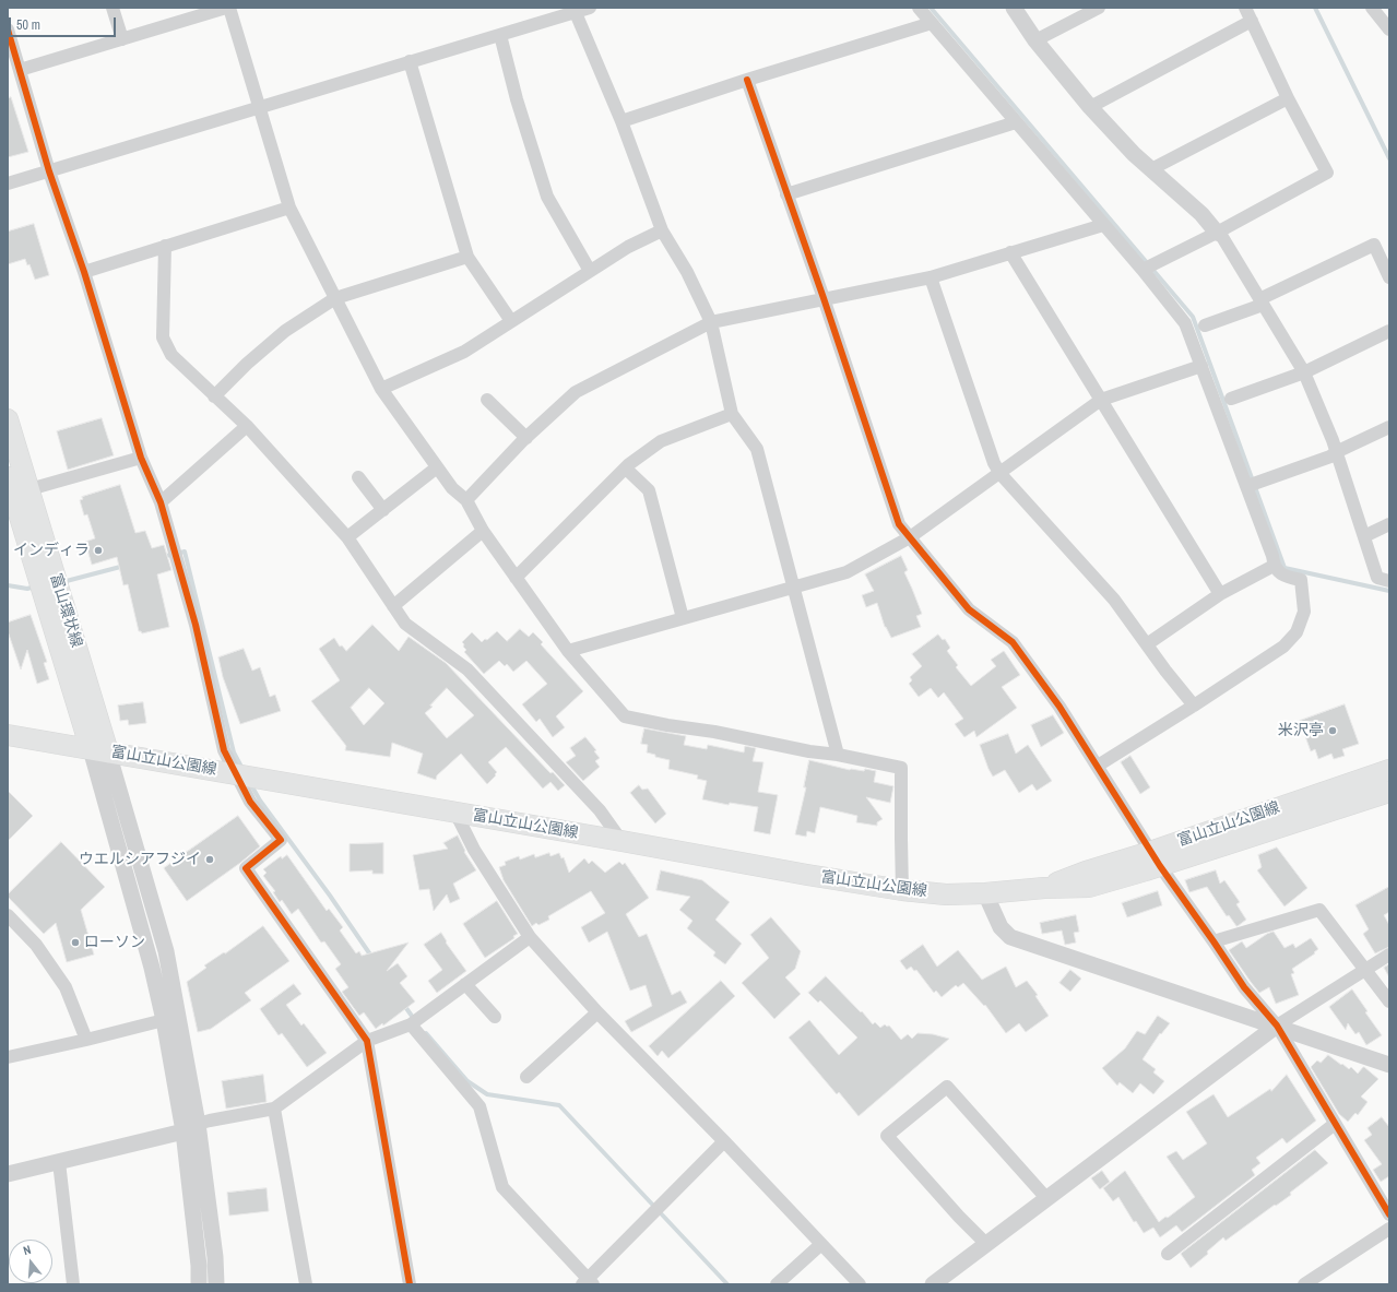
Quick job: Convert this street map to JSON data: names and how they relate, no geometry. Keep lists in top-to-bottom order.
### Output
{
  "streets": {
    "main road": ["富山環状線", "富山立山公園線"]
  },
  "crossings": [
    ["富山環状線", "富山立山公園線"]
  ],
  "places": [
    "インディラ",
    "米沢亭",
    "ウエルシアフジイ",
    "ローソン"
  ],
  "scale_bar": "50 m",
  "north": "top"
}
